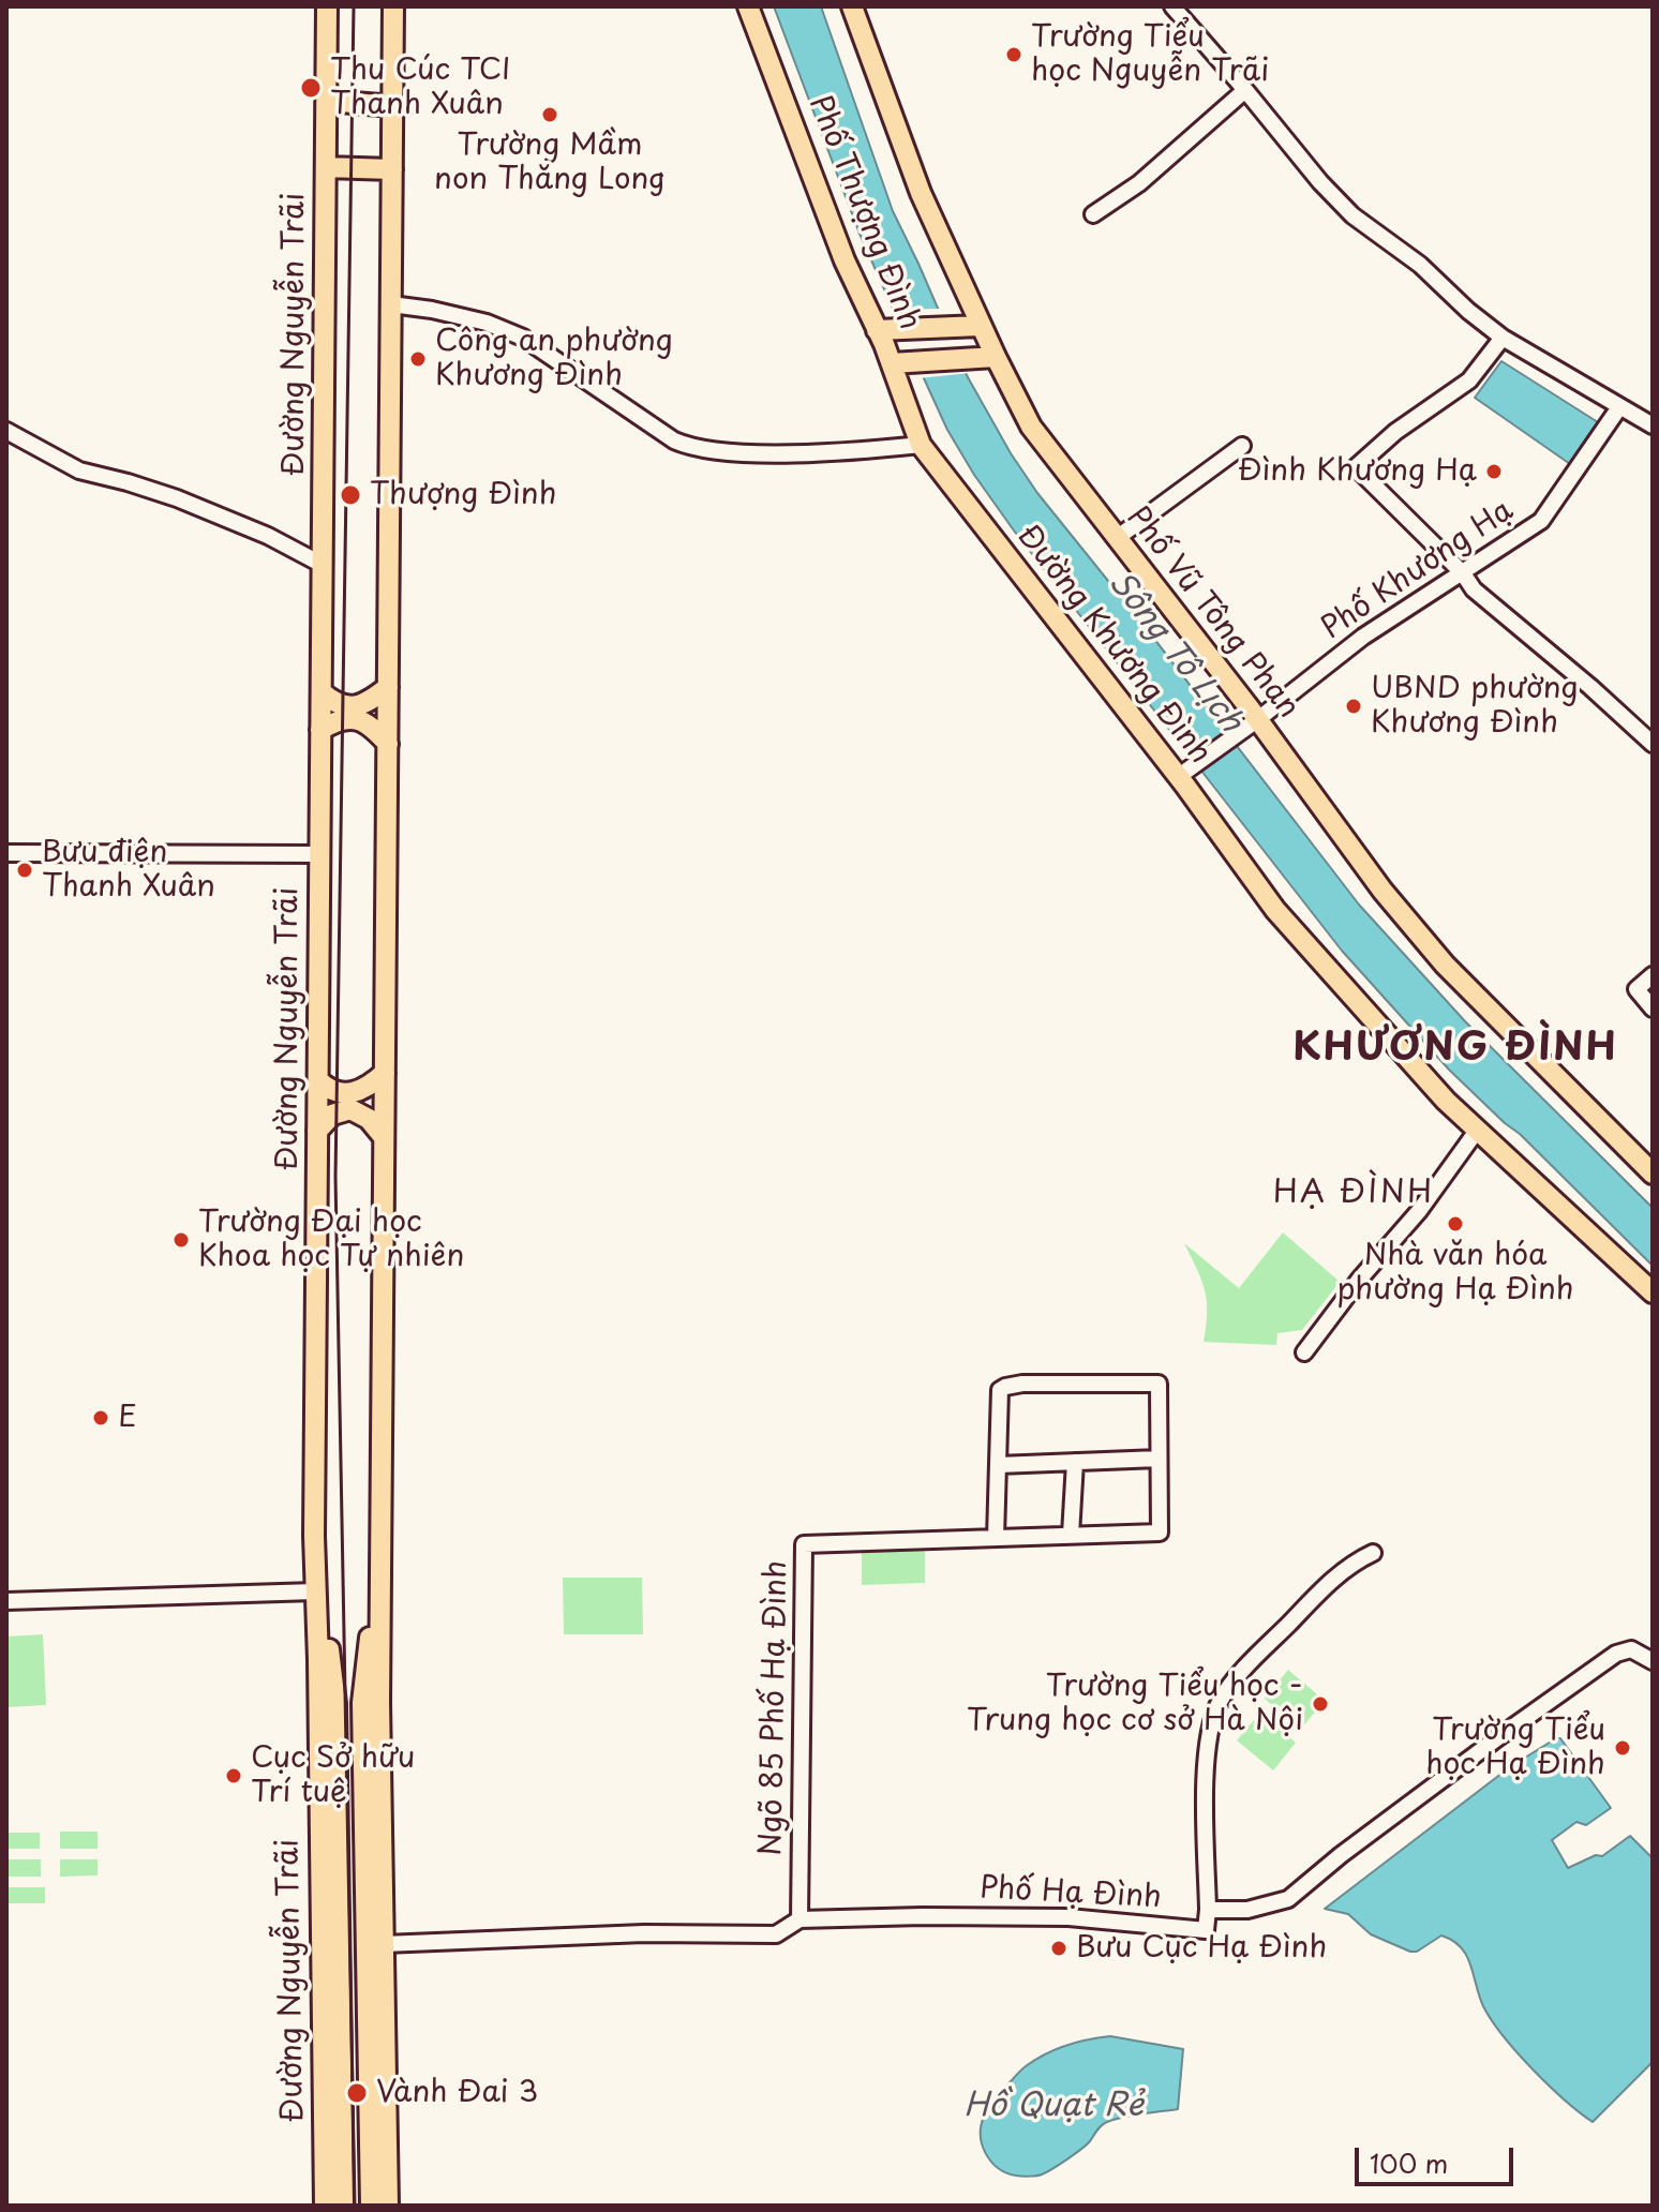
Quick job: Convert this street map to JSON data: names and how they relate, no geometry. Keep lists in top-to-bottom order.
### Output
{
  "streets": {
    "main road": [
      "Phố Thượng Đình",
      "Đường Nguyễn Trãi",
      "Phố Vũ Tông Phan",
      "Đường Khương Đình"
    ],
    "street": ["Phố Khương Hạ", "Ngõ 85 Phố Hạ Đình", "Phố Hạ Đình"]
  },
  "crossings": [
    ["Phố Thượng Đình", "Đường Khương Đình"],
    ["Phố Khương Hạ", "Phố Vũ Tông Phan"],
    ["Phố Khương Hạ", "Đường Khương Đình"],
    ["Ngõ 85 Phố Hạ Đình", "Phố Hạ Đình"]
  ],
  "districts": ["KHƯƠNG ĐÌNH", "HẠ ĐÌNH"],
  "water": ["Sông Tô Lịch", "Hồ Quạt Rẻ"],
  "places": [
    "Trường Tiểu học Nguyễn Trãi",
    "Thu Cúc TCI Thanh Xuân",
    "Trường Mầm non Thăng Long",
    "Công an phường Khương Đình",
    "Đình Khương Hạ",
    "Thượng Đình",
    "UBND phường Khương Đình",
    "Bưu điện Thanh Xuân",
    "Nhà văn hóa phường Hạ Đình",
    "Trường Đại học Khoa học Tự nhiên",
    "E",
    "Trường Tiểu học - Trung học cơ sở Hà Nội",
    "Trường Tiểu học Hạ Đình",
    "Cục Sở hữu Trí tuệ",
    "Bưu Cục Hạ Đình",
    "Vành Đai 3"
  ],
  "scale_bar": "100 m"
}
